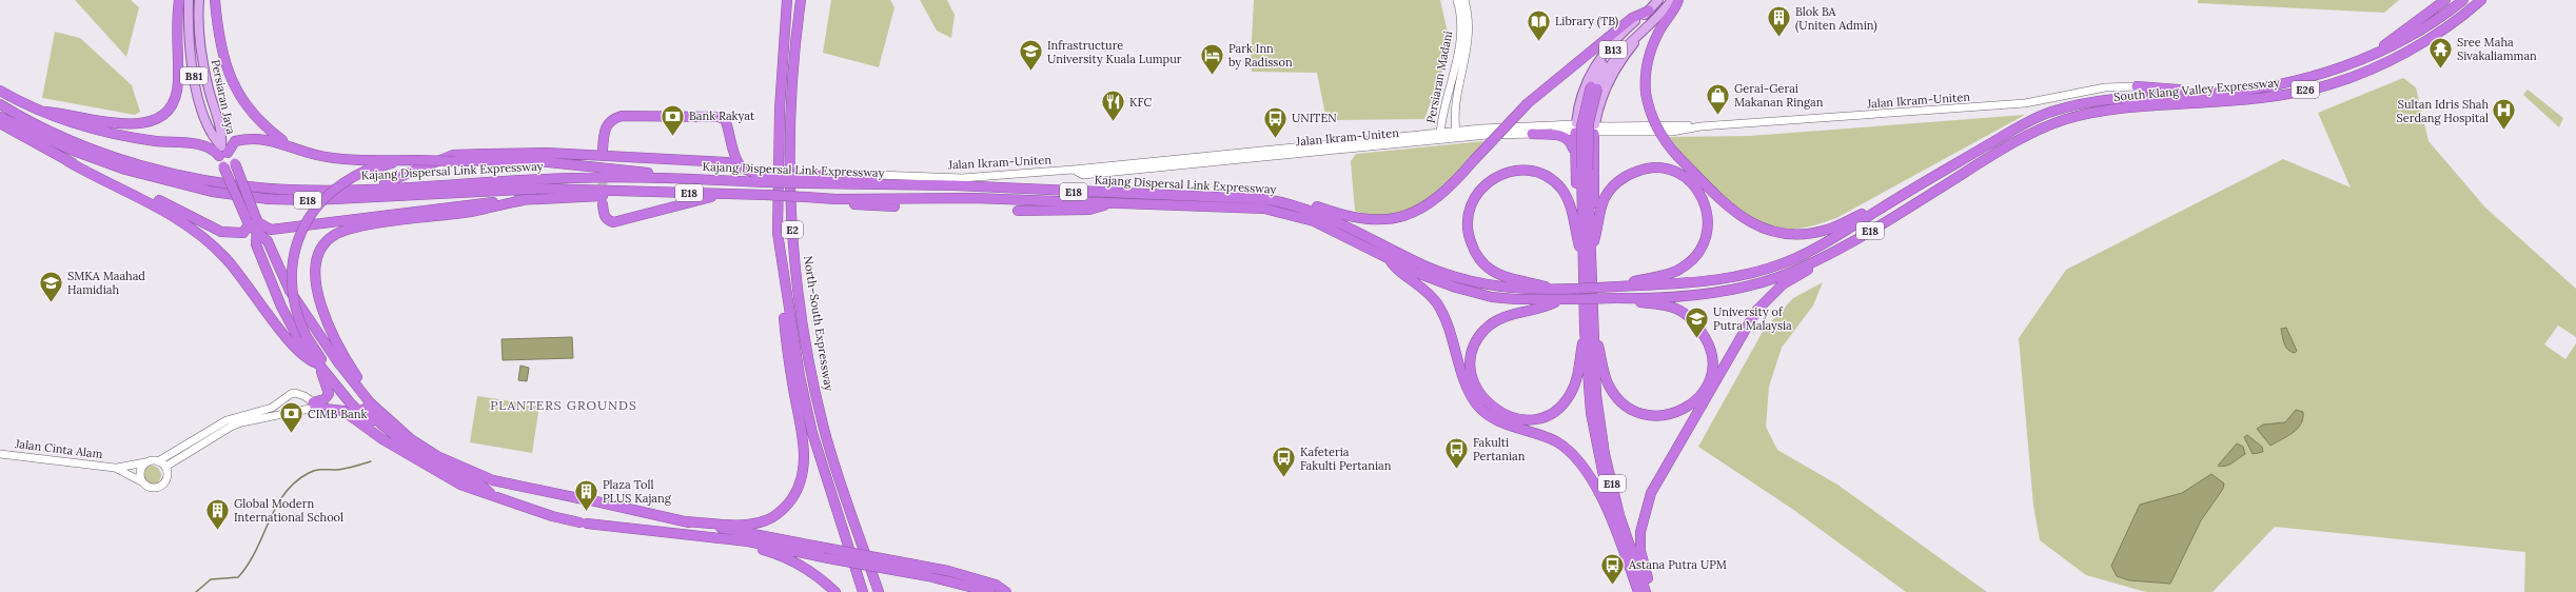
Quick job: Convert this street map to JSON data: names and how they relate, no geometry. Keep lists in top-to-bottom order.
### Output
{
  "streets": {
    "highway": [
      "B13",
      "South Klang Valley Expressway",
      "E26",
      "Kajang Dispersal Link Expressway",
      "E18",
      "E2",
      "North–South Expressway"
    ],
    "main road": [
      "B81",
      "Persiaran Madani",
      "Persiaran Jaya",
      "Jalan Ikram-Uniten",
      "Jalan Cinta Alam"
    ]
  },
  "crossings": [
    ["B13", "E18"],
    ["Persiaran Madani", "Jalan Ikram-Uniten"],
    ["South Klang Valley Expressway", "Kajang Dispersal Link Expressway"]
  ],
  "districts": ["PLANTERS GROUNDS"],
  "places": {
    "building": ["Blok BA (Uniten Admin)", "Plaza Toll PLUS Kajang", "Global Modern International School"],
    "library": ["Library (TB)"],
    "temple": ["Sree Maha Sivakaliamman"],
    "school or university": ["Infrastructure University Kuala Lumpur", "SMKA Maahad Hamidiah", "University of Putra Malaysia"],
    "hotel": ["Park Inn by Radisson"],
    "shop": ["Gerai-Gerai Makanan Ringan"],
    "restaurant": ["KFC"],
    "hospital": ["Sultan Idris Shah Serdang Hospital"],
    "bank": ["Bank Rakyat", "CIMB Bank"],
    "bus stop": [
      "UNITEN",
      "Fakulti Pertanian",
      "Kafeteria Fakulti Pertanian",
      "Astana Putra UPM"
    ]
  }
}
